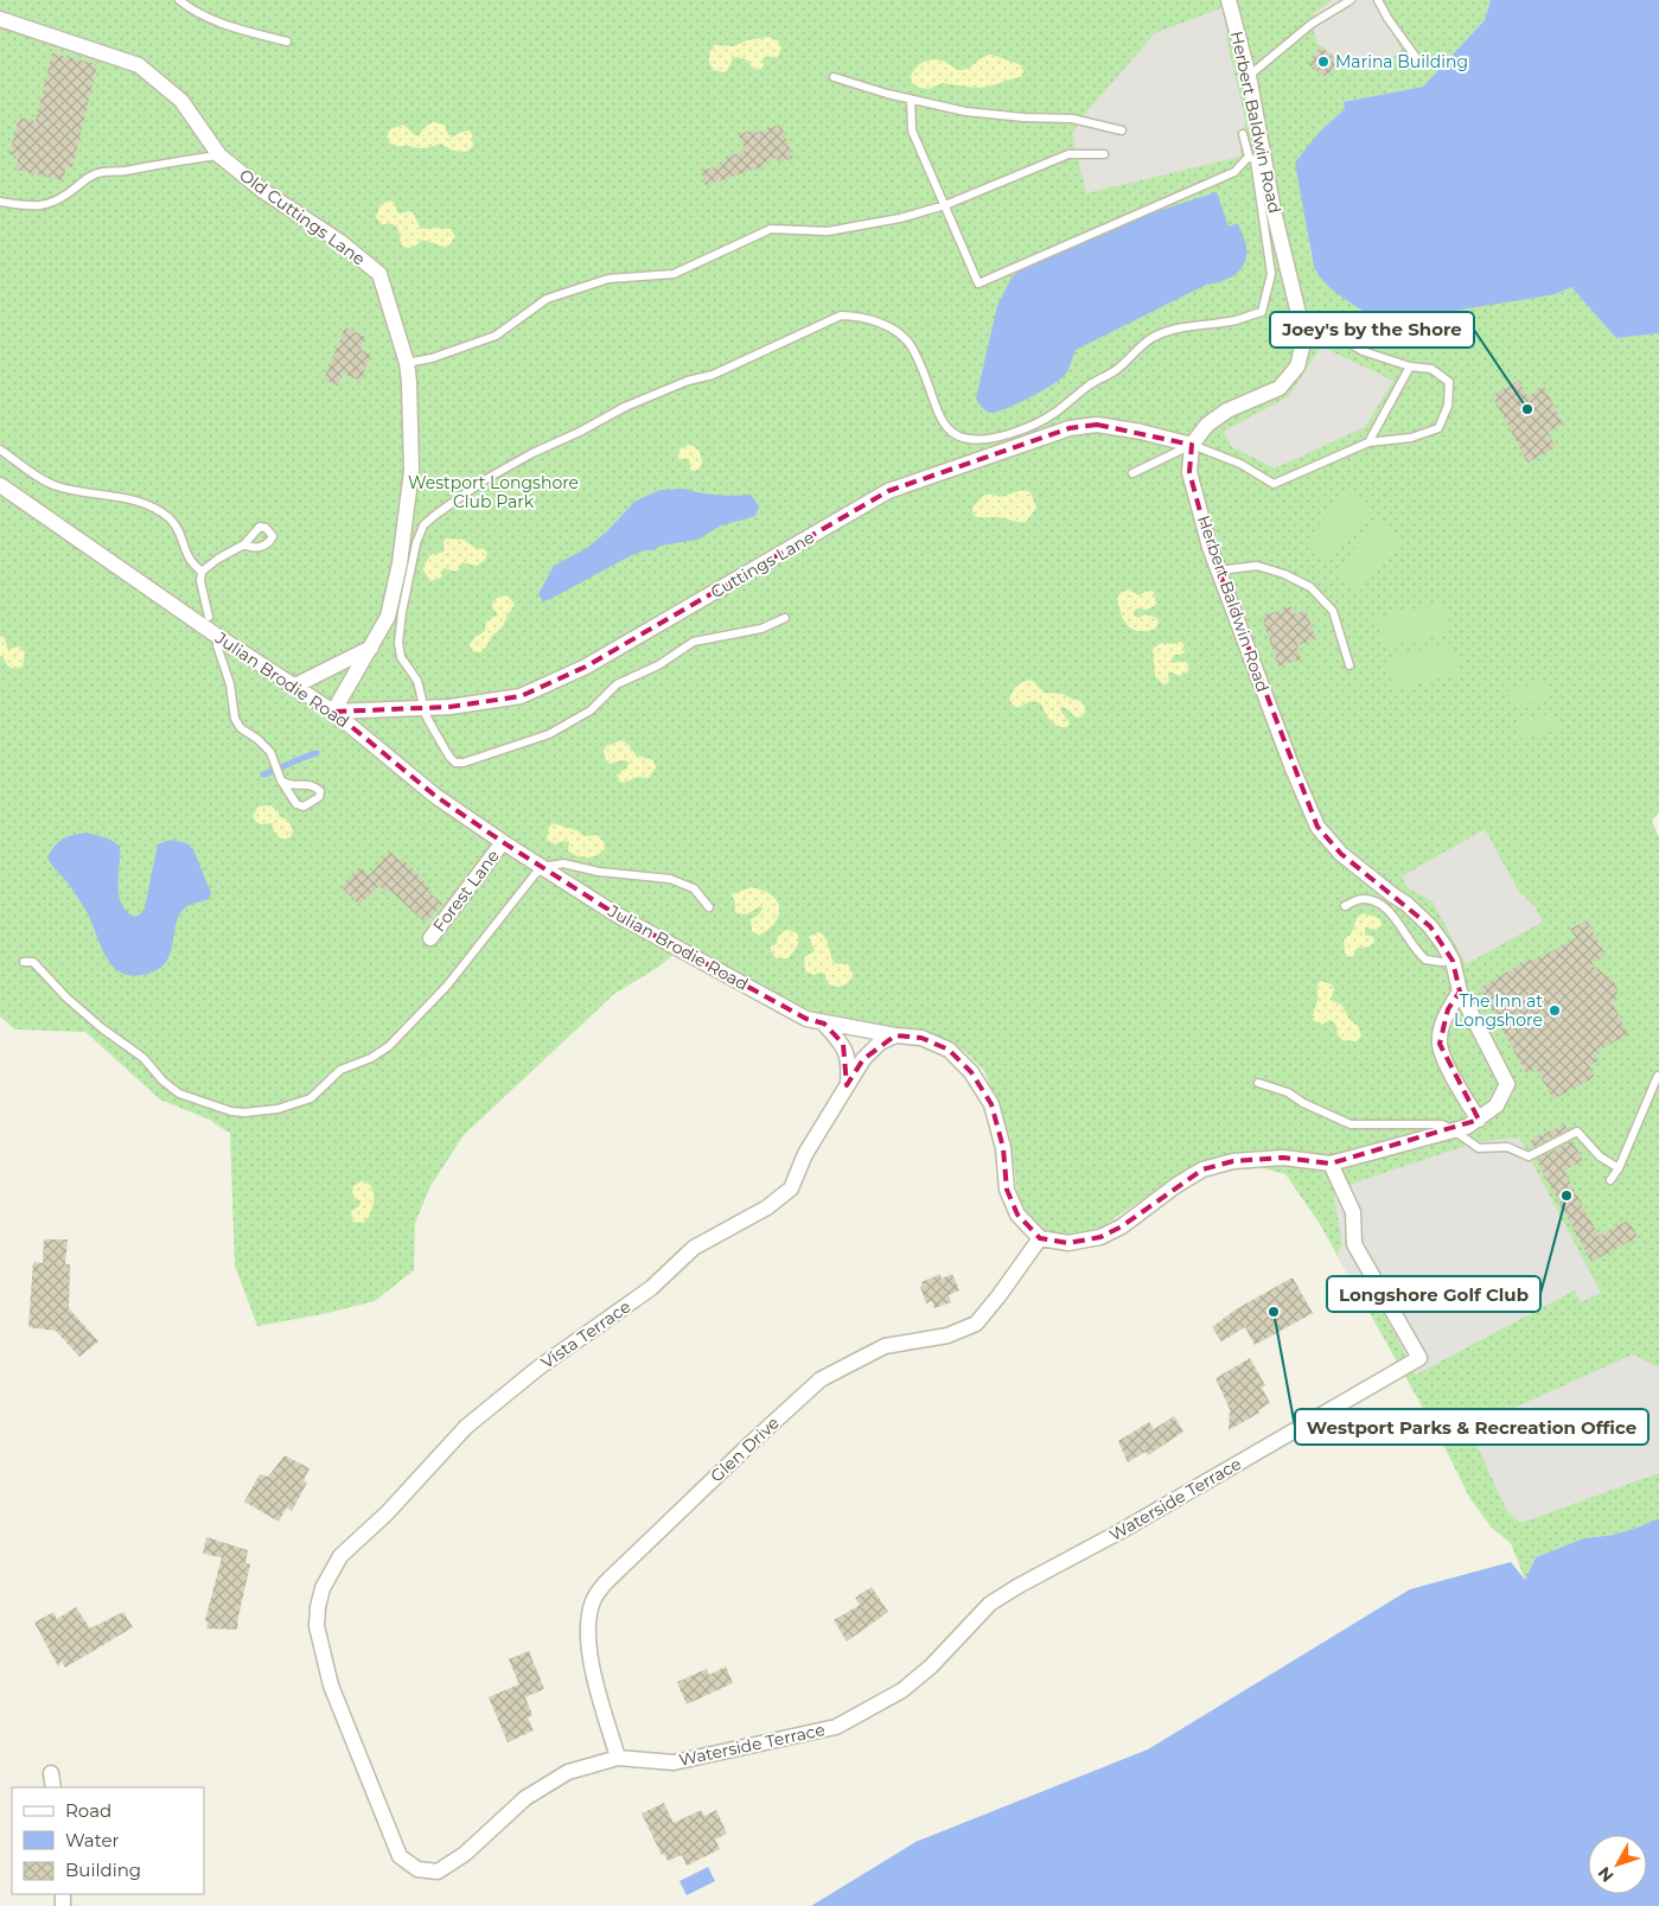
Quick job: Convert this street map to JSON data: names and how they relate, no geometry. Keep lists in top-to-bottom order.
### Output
{
  "streets": {
    "street": [
      "Herbert Baldwin Road",
      "Old Cuttings Lane",
      "Cuttings Lane",
      "Julian Brodie Road",
      "Forest Lane",
      "Vista Terrace",
      "Glen Drive",
      "Waterside Terrace"
    ]
  },
  "crossings": [
    ["Herbert Baldwin Road", "Cuttings Lane"],
    ["Herbert Baldwin Road", "Waterside Terrace"],
    ["Old Cuttings Lane", "Cuttings Lane"],
    ["Old Cuttings Lane", "Julian Brodie Road"],
    ["Cuttings Lane", "Julian Brodie Road"],
    ["Julian Brodie Road", "Forest Lane"],
    ["Julian Brodie Road", "Vista Terrace"],
    ["Julian Brodie Road", "Glen Drive"],
    ["Vista Terrace", "Waterside Terrace"],
    ["Glen Drive", "Waterside Terrace"]
  ],
  "parks": ["Westport Longshore Club Park"],
  "places": [
    "Marina Building",
    "Joey's by the Shore",
    "The Inn at Longshore",
    "Longshore Golf Club",
    "Westport Parks & Recreation Office"
  ],
  "legend": ["Road", "Water", "Building"],
  "north": "bottom left"
}
